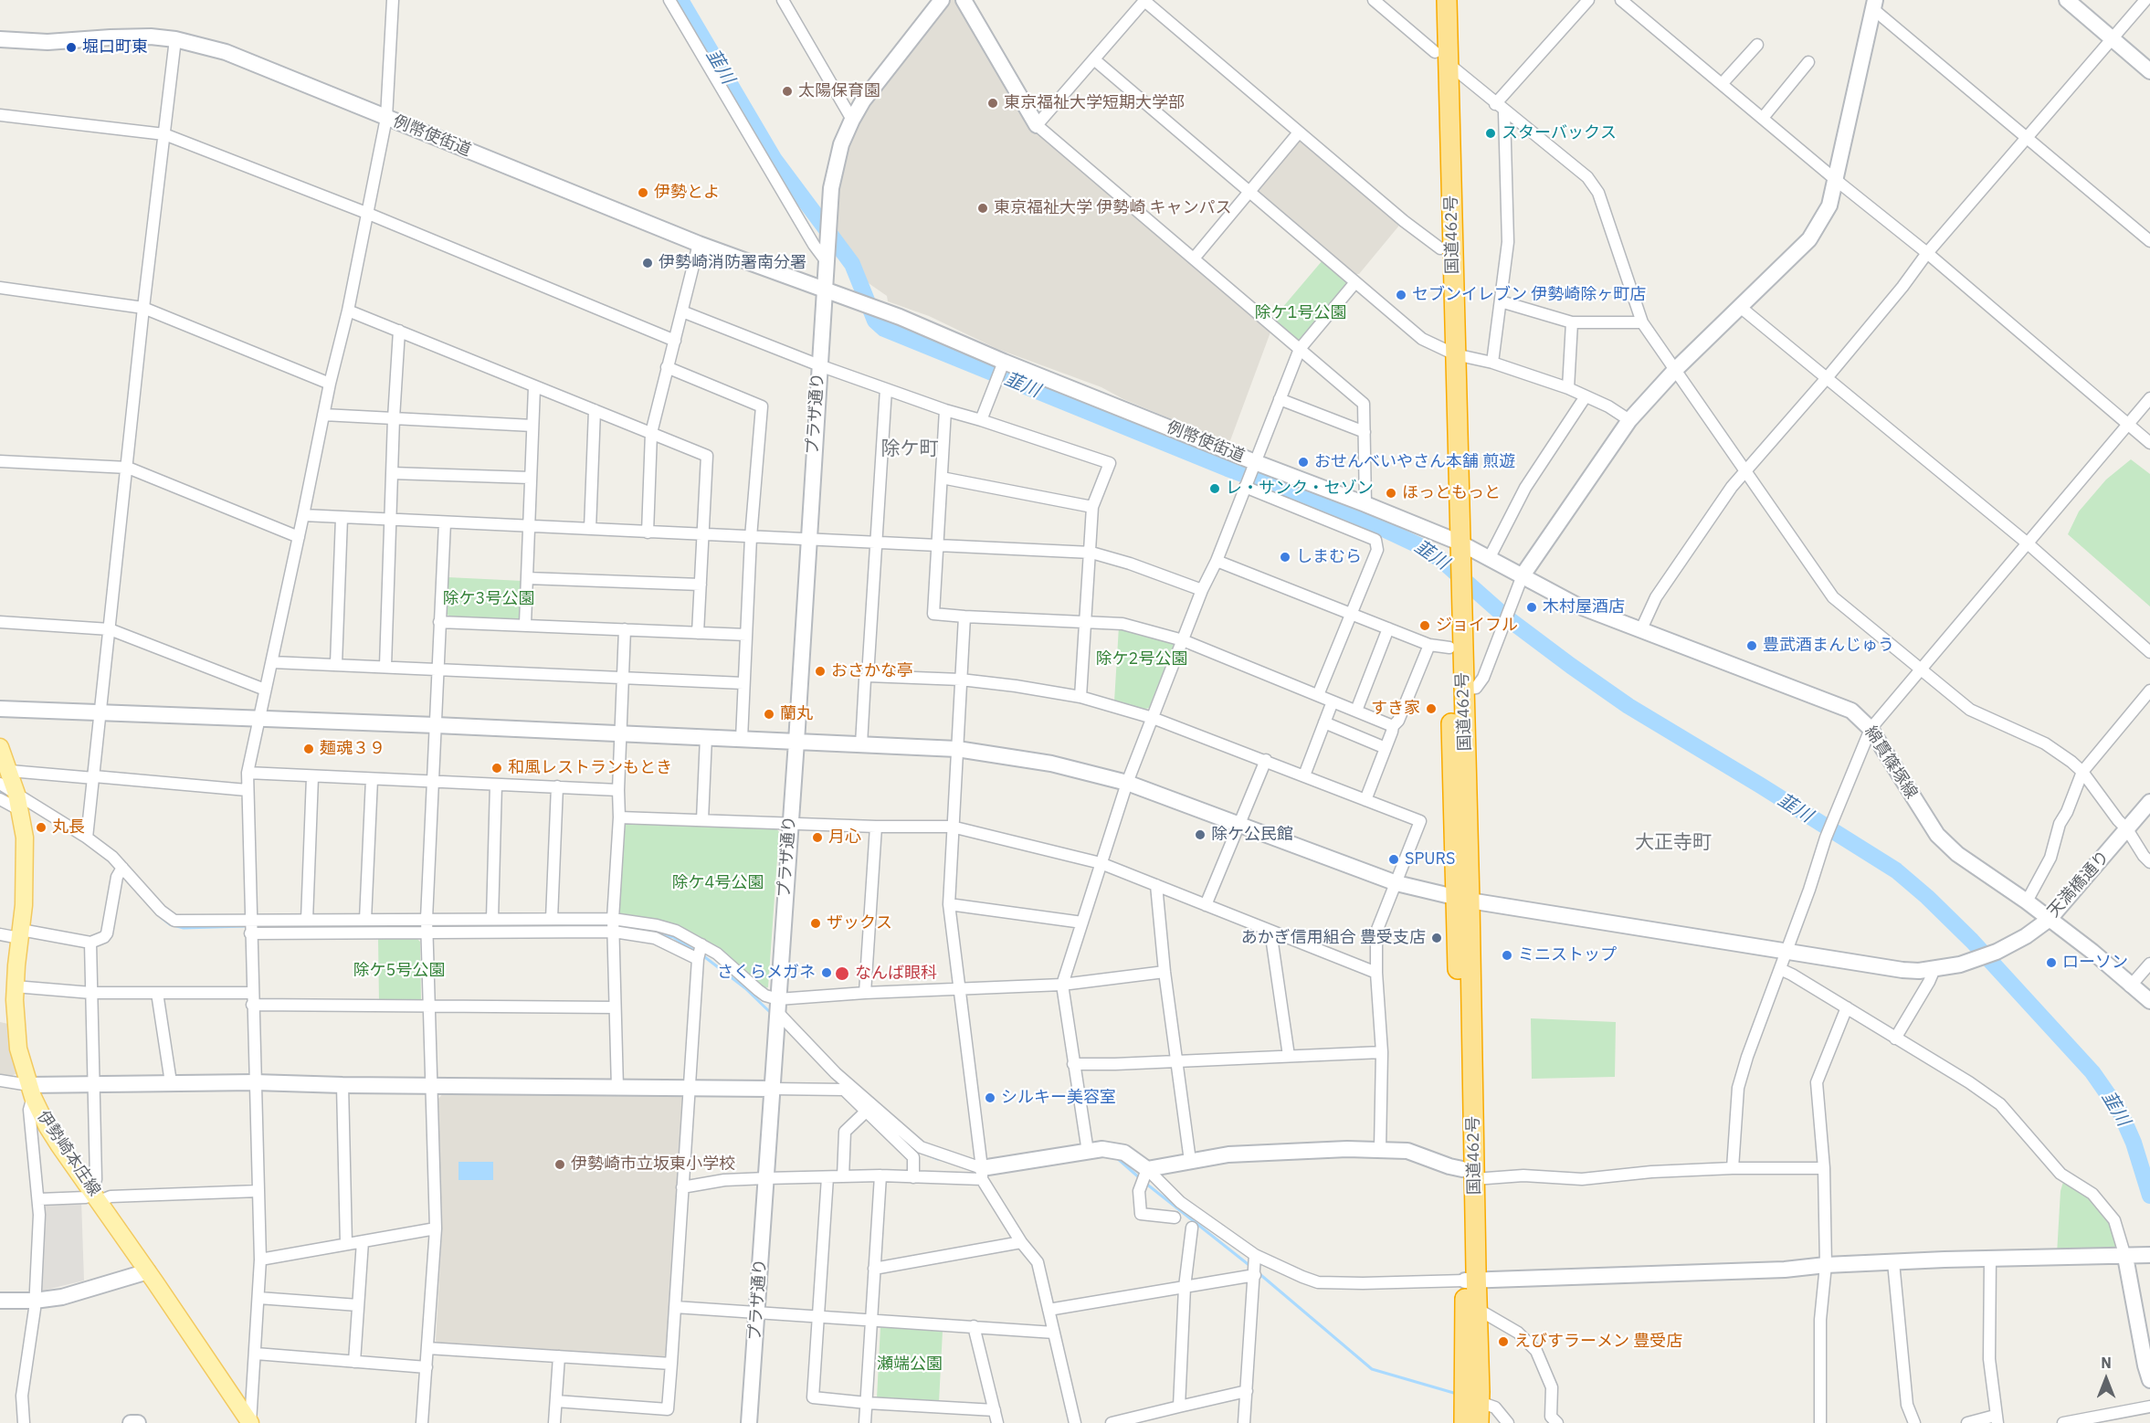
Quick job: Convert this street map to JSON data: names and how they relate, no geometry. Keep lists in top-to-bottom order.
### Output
{
  "streets": {
    "highway": ["国道462号"],
    "main road": ["伊勢崎本庄線"],
    "street": [
      "例幣使街道",
      "プラザ通り",
      "綿貫篠塚線",
      "天満橋通り"
    ]
  },
  "crossings": [
    ["例幣使街道", "国道462号"],
    ["例幣使街道", "プラザ通り"],
    ["例幣使街道", "綿貫篠塚線"],
    ["国道462号", "天満橋通り"],
    ["プラザ通り", "天満橋通り"],
    ["綿貫篠塚線", "天満橋通り"]
  ],
  "districts": ["除ケ町", "大正寺町"],
  "water": ["韮川"],
  "parks": [
    "除ケ1号公園",
    "除ケ3号公園",
    "除ケ2号公園",
    "除ケ4号公園",
    "除ケ5号公園",
    "瀬端公園"
  ],
  "places": [
    "堀口町東",
    "太陽保育園",
    "東京福祉大学短期大学部",
    "スターバックス",
    "伊勢とよ",
    "東京福祉大学 伊勢崎 キャンパス",
    "伊勢崎消防署南分署",
    "セブンイレブン 伊勢崎除ヶ町店",
    "おせんベいやさん本舗 煎遊",
    "レ・サンク・セゾン",
    "ほっともっと",
    "しまむら",
    "木村屋酒店",
    "ジョイフル",
    "豊武酒まんじゅう",
    "おさかな亭",
    "すき家",
    "蘭丸",
    "麺魂３９",
    "和風レストランもとき",
    "丸長",
    "除ケ公民館",
    "月心",
    "SPURS",
    "ザックス",
    "あかぎ信用組合 豊受支店",
    "ミニストップ",
    "ローソン",
    "さくらメガネ",
    "なんば眼科",
    "シルキー美容室",
    "伊勢崎市立坂東小学校",
    "えびすラーメン 豊受店"
  ],
  "north": "top"
}
